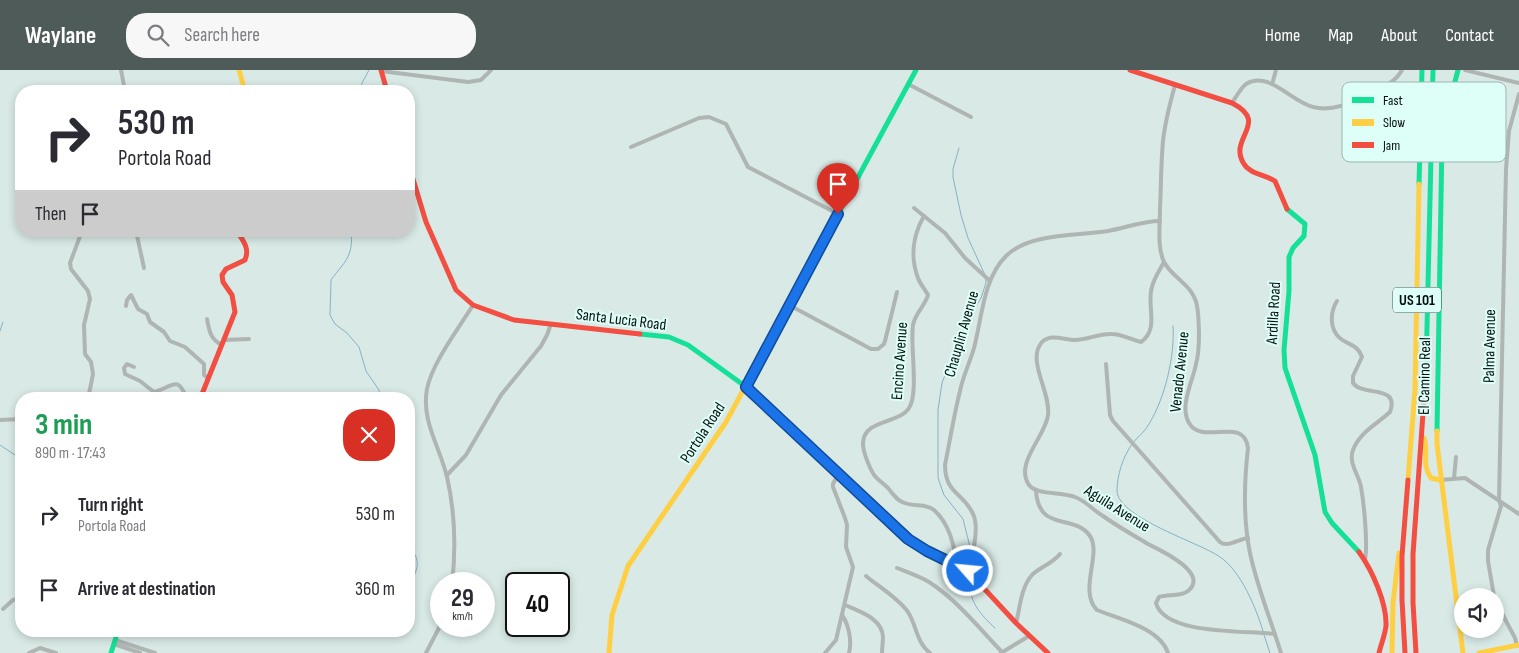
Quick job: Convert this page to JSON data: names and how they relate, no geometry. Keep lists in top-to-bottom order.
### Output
{
  "streets": {
    "main road": [
      "US 101",
      "Ardilla Road",
      "Santa Lucia Road",
      "El Camino Real",
      "Portola Road"
    ],
    "street": [
      "Chauplin Avenue",
      "Palma Avenue",
      "Encino Avenue",
      "Venado Avenue",
      "Aguila Avenue"
    ]
  },
  "crossings": [
    ["Santa Lucia Road", "Chauplin Avenue"],
    ["Santa Lucia Road", "Encino Avenue"],
    ["Santa Lucia Road", "Portola Road"],
    ["Venado Avenue", "Aguila Avenue"]
  ],
  "legend": ["Fast", "Slow", "Jam"],
  "page": {
    "header": "Waylane",
    "search": "Search here",
    "nav": [
      "Home",
      "Map",
      "About",
      "Contact"
    ],
    "turn": ["530 m", "Portola Road"],
    "then": "Then",
    "heading": ["3 min", "890 m · 17:43"],
    "list": [
      {
        "name": "Turn right",
        "note": "Portola Road",
        "value": "530 m"
      },
      {
        "name": "Arrive at destination",
        "value": "360 m"
      }
    ],
    "speed": "29 km/h",
    "limit": "40"
  }
}
